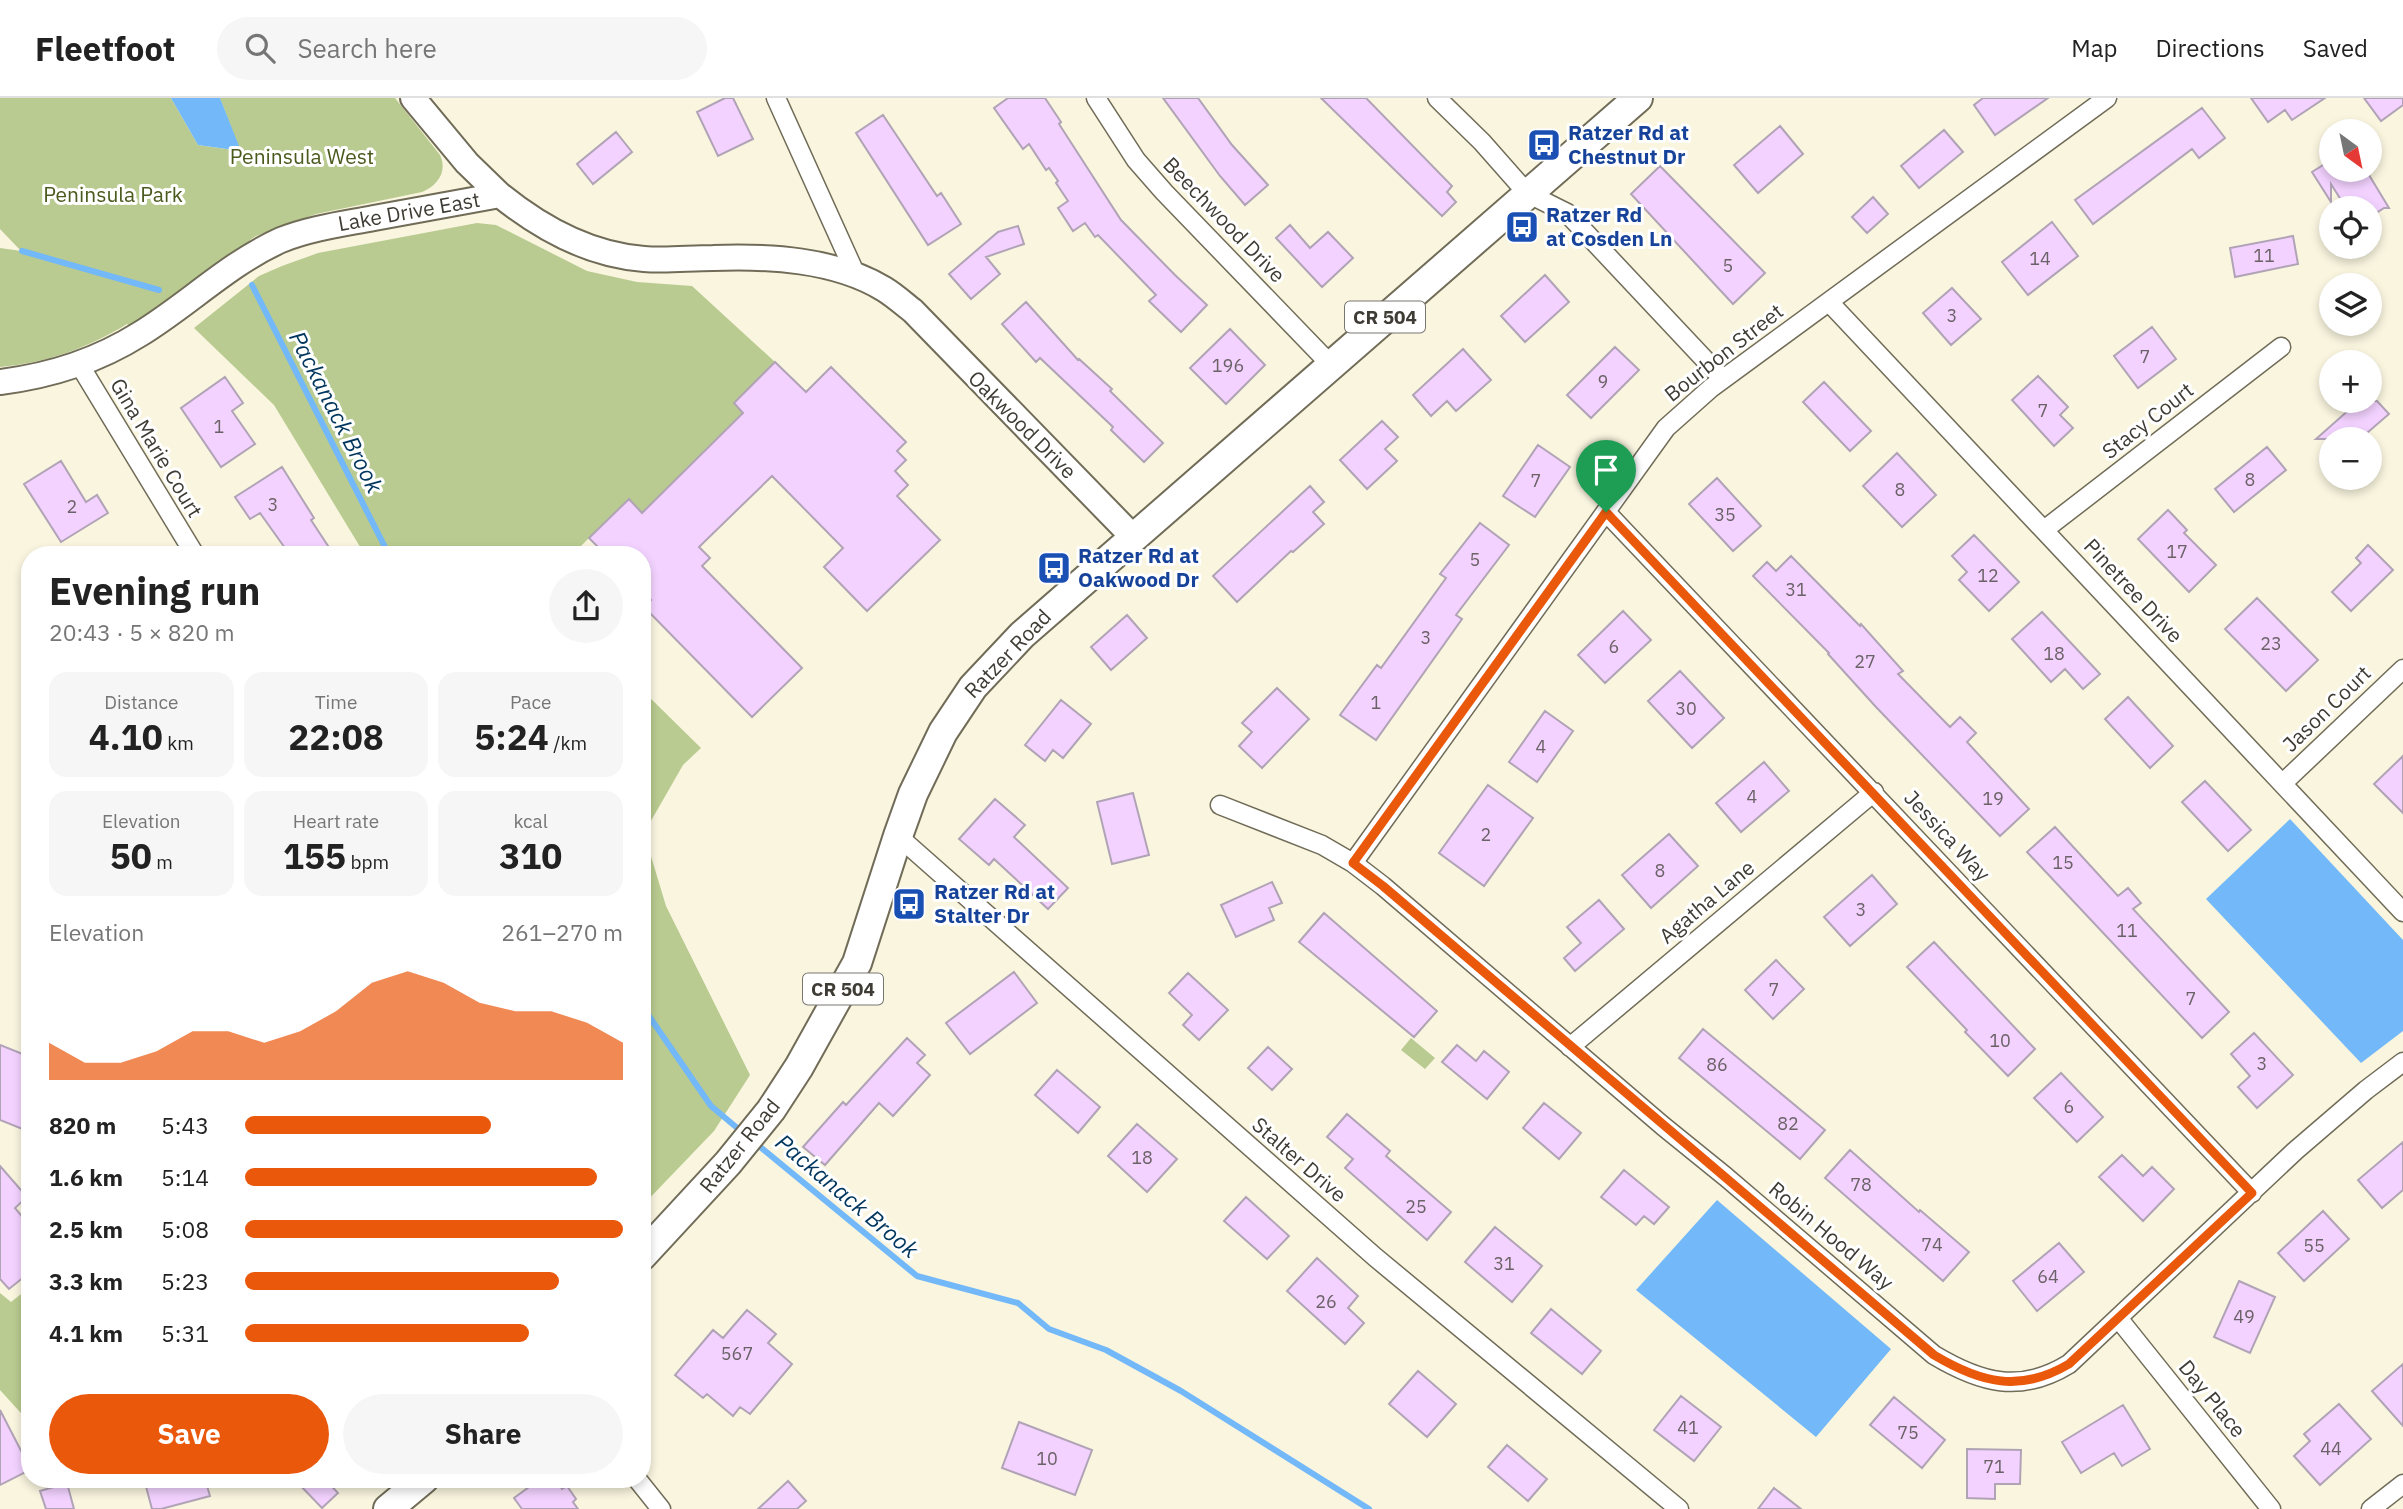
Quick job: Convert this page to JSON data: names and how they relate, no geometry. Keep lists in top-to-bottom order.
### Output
{
  "streets": {
    "main road": ["CR 504", "Ratzer Road"],
    "street": [
      "Lake Drive East",
      "Beechwood Drive",
      "Bourbon Street",
      "Stacy Court",
      "Oakwood Drive",
      "Gina Marie Court",
      "Pinetree Drive",
      "Jason Court",
      "Jessica Way",
      "Agatha Lane",
      "Stalter Drive",
      "Robin Hood Way",
      "Day Place"
    ]
  },
  "crossings": [
    ["Lake Drive East", "Oakwood Drive"],
    ["Lake Drive East", "Gina Marie Court"],
    ["Beechwood Drive", "Ratzer Road"],
    ["Bourbon Street", "Pinetree Drive"],
    ["Bourbon Street", "Jessica Way"],
    ["Bourbon Street", "Robin Hood Way"],
    ["Stacy Court", "Pinetree Drive"],
    ["Oakwood Drive", "Ratzer Road"],
    ["Pinetree Drive", "Jason Court"],
    ["Ratzer Road", "Stalter Drive"],
    ["Jessica Way", "Agatha Lane"],
    ["Jessica Way", "Robin Hood Way"],
    ["Agatha Lane", "Robin Hood Way"],
    ["Robin Hood Way", "Day Place"]
  ],
  "water": ["Packanack Brook"],
  "parks": ["Peninsula West", "Peninsula Park"],
  "places": {
    "bus stop": [
      "Ratzer Rd at Chestnut Dr",
      "Ratzer Rd at Cosden Ln",
      "Ratzer Rd at Oakwood Dr",
      "Ratzer Rd at Stalter Dr"
    ]
  },
  "house_numbers": [
    "11",
    "14",
    "5",
    "3",
    "7",
    "196",
    "9",
    "7",
    "1",
    "8",
    "7",
    "8",
    "3",
    "2",
    "35",
    "17",
    "5",
    "12",
    "31",
    "3",
    "23",
    "6",
    "18",
    "27",
    "1",
    "30",
    "4",
    "4",
    "19",
    "2",
    "15",
    "8",
    "3",
    "11",
    "7",
    "7",
    "10",
    "3",
    "86",
    "6",
    "82",
    "18",
    "78",
    "25",
    "74",
    "55",
    "31",
    "64",
    "26",
    "49",
    "567",
    "41",
    "75",
    "44",
    "10",
    "71"
  ],
  "north": "bottom right",
  "page": {
    "header": "Fleetfoot",
    "search": "Search here",
    "nav": ["Map", "Directions", "Saved"],
    "map_buttons": ["+", "−"],
    "heading": ["Evening run", "20:43 · 5 × 820 m"],
    "stats": [
      ["Distance", "4.10 km"],
      ["Time", "22:08"],
      ["Pace", "5:24 /km"],
      ["Elevation", "50 m"],
      ["Heart rate", "155 bpm"],
      ["kcal", "310"]
    ],
    "chart": ["Elevation", "261–270 m"],
    "list": [
      {
        "name": "820 m",
        "note": "5:43"
      },
      {
        "name": "1.6 km",
        "note": "5:14"
      },
      {
        "name": "2.5 km",
        "note": "5:08"
      },
      {
        "name": "3.3 km",
        "note": "5:23"
      },
      {
        "name": "4.1 km",
        "note": "5:31"
      }
    ],
    "buttons": ["Save", "Share"]
  }
}
